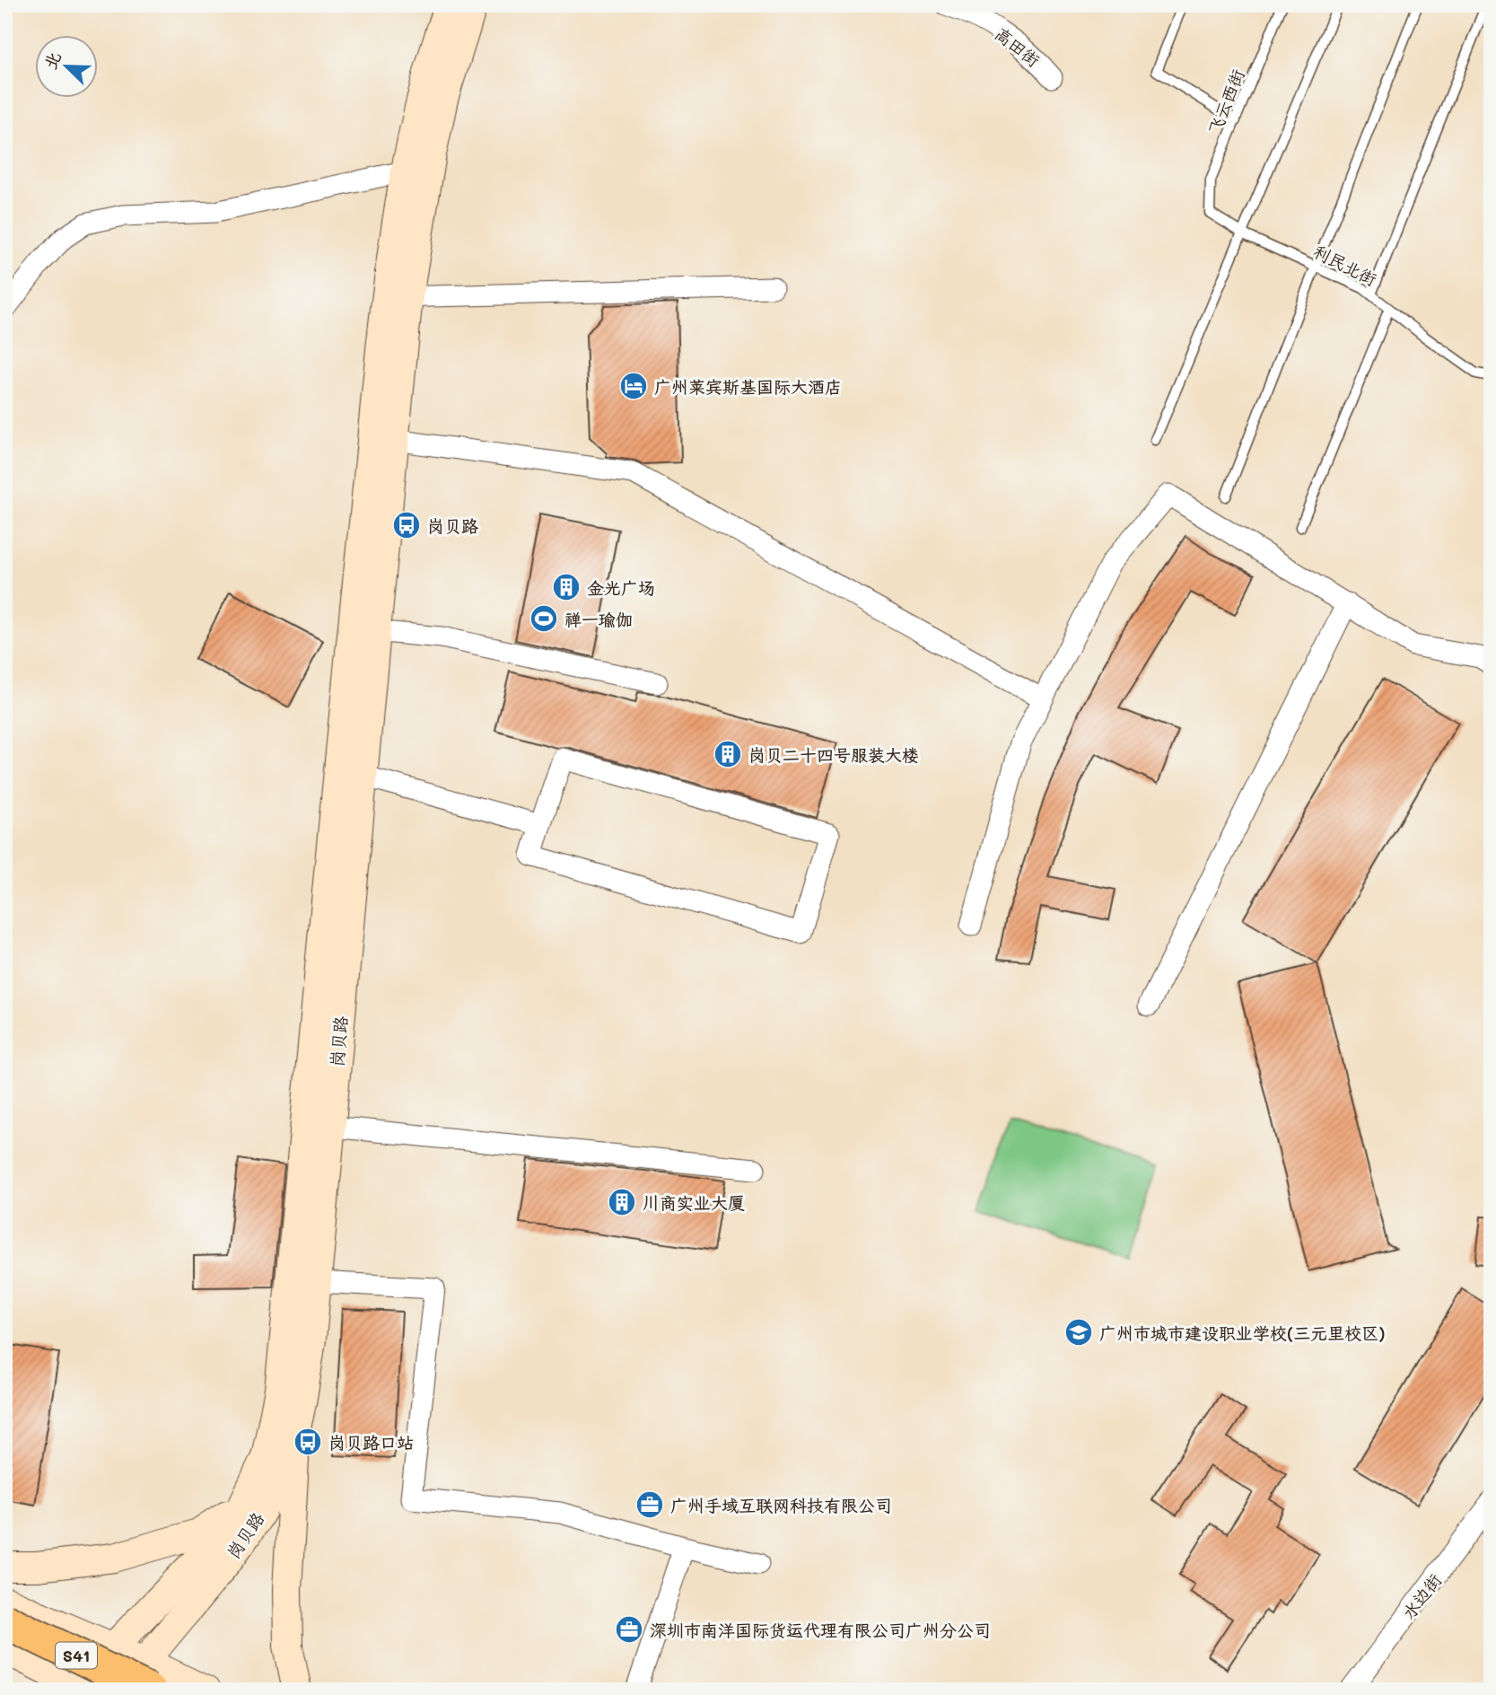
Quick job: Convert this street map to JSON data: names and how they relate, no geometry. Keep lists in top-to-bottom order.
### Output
{
  "streets": {
    "highway": ["S41"],
    "main road": ["岗贝路"],
    "street": ["高田街", "水边街"],
    "lane": ["飞云西街", "利民北街"]
  },
  "crossings": [
    ["飞云西街", "利民北街"],
    ["岗贝路", "S41"]
  ],
  "places": {
    "hotel": ["广州莱宾斯基国际大酒店"],
    "bus stop": ["岗贝路", "岗贝路口站"],
    "building": ["金光广场", "岗贝二十四号服装大楼", "川商实业大厦"],
    "sports": ["禅一瑜伽"],
    "school or university": ["广州市城市建设职业学校(三元里校区)"],
    "office": ["广州手域互联网科技有限公司", "深圳市南洋国际货运代理有限公司广州分公司"]
  },
  "north": "top left"
}
